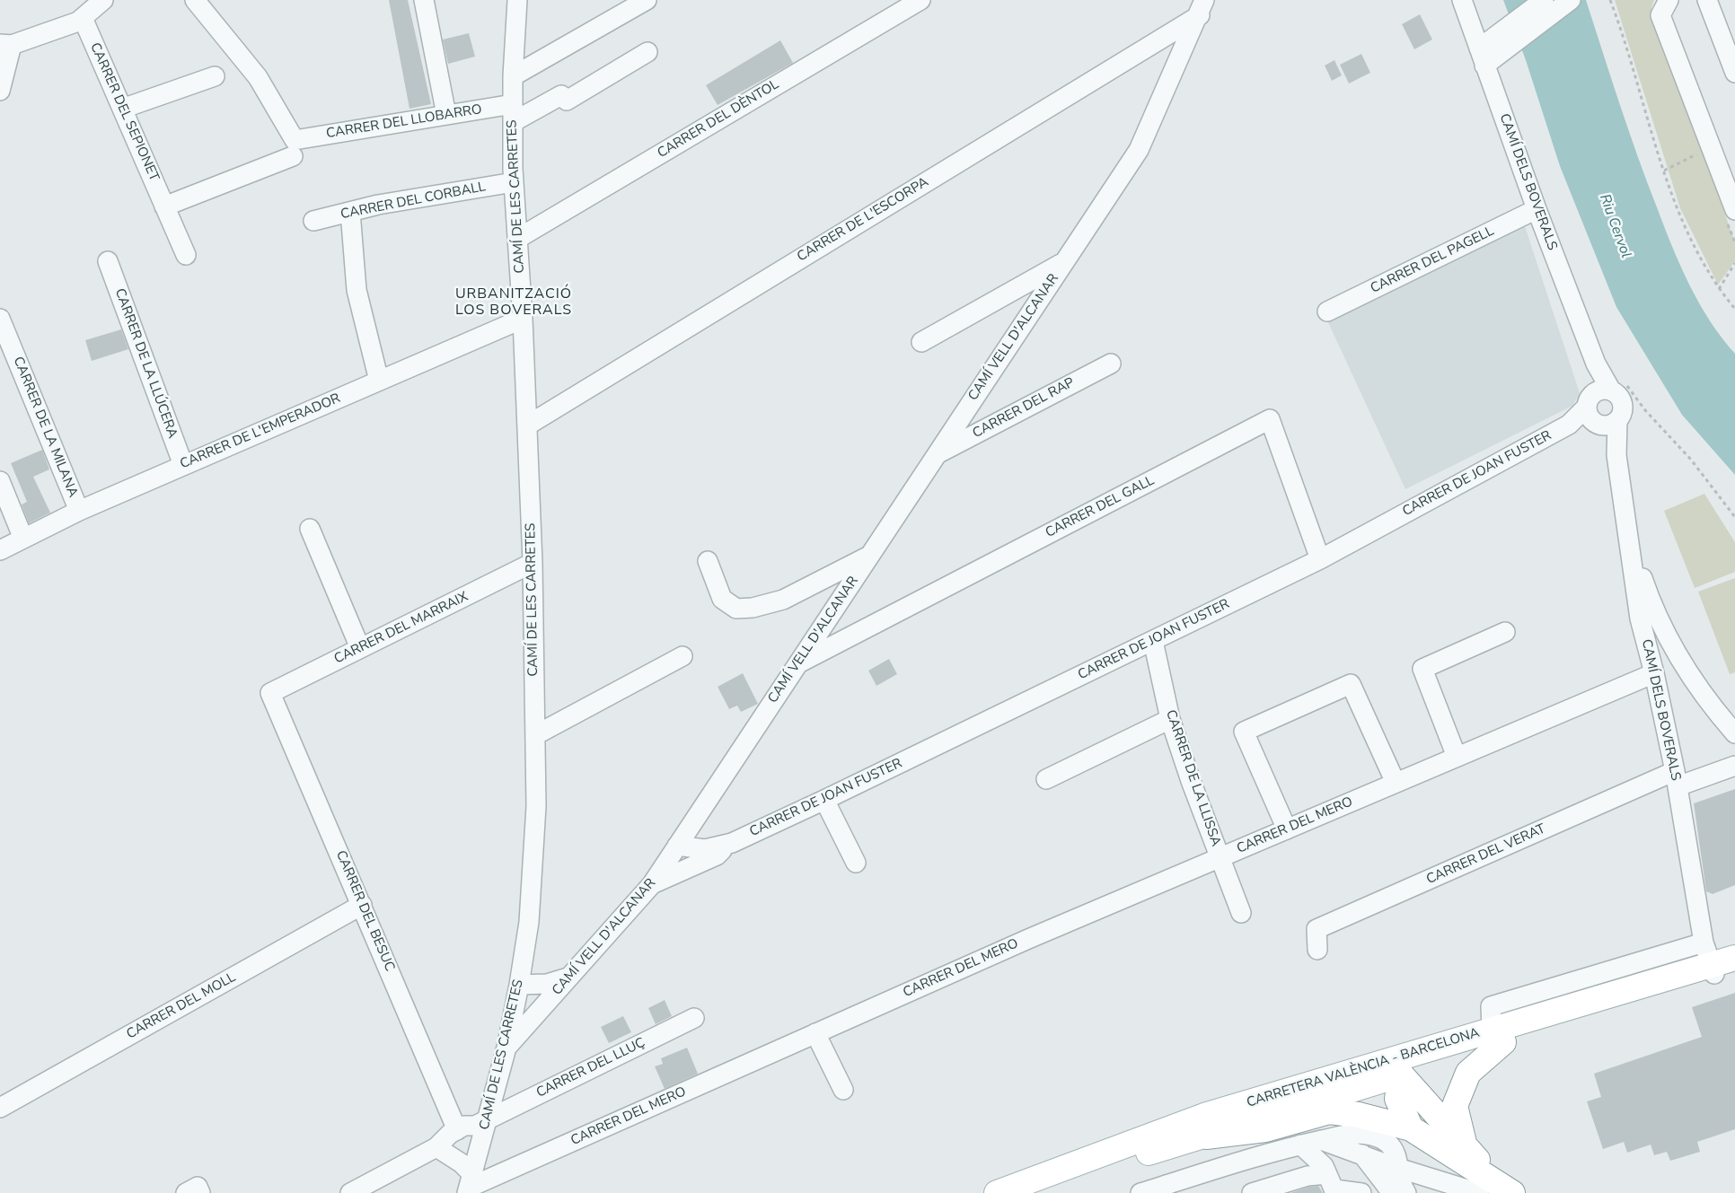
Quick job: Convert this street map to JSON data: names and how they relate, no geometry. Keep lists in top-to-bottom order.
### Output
{
  "streets": {
    "main road": ["CARRETERA VALÈNCIA - BARCELONA"],
    "street": [
      "CARRER DEL SEPIONET",
      "CARRER DEL DÈNTOL",
      "CARRER DEL LLOBARRO",
      "CAMÍ DELS BOVERALS",
      "CAMÍ DE LES CARRETES",
      "CARRER DEL CORBALL",
      "CARRER DE L'ESCORPA",
      "CARRER DEL PAGELL",
      "CAMÍ VELL D'ALCANAR",
      "CARRER DE LA LLÚCERA",
      "CARRER DEL RAP",
      "CARRER DE LA MILANA",
      "CARRER DE L'EMPERADOR",
      "CARRER DE JOAN FUSTER",
      "CARRER DEL GALL",
      "CARRER DEL MARRAIX",
      "CARRER DE LA LLISSA",
      "CARRER DEL MERO",
      "CARRER DEL VERAT",
      "CARRER DEL BESUC",
      "CARRER DEL MOLL",
      "CARRER DEL LLUÇ"
    ]
  },
  "crossings": [
    ["CARRER DEL DÈNTOL", "CAMÍ DE LES CARRETES"],
    ["CARRER DEL LLOBARRO", "CAMÍ DE LES CARRETES"],
    ["CAMÍ DELS BOVERALS", "CARRER DEL PAGELL"],
    ["CAMÍ DELS BOVERALS", "CARRER DE JOAN FUSTER"],
    ["CAMÍ DELS BOVERALS", "CARRER DEL MERO"],
    ["CAMÍ DELS BOVERALS", "CARRER DEL VERAT"],
    ["CAMÍ DELS BOVERALS", "CARRETERA VALÈNCIA - BARCELONA"],
    ["CAMÍ DE LES CARRETES", "CARRER DEL CORBALL"],
    ["CAMÍ DE LES CARRETES", "CARRER DE L'ESCORPA"],
    ["CAMÍ DE LES CARRETES", "CAMÍ VELL D'ALCANAR"],
    ["CAMÍ DE LES CARRETES", "CARRER DE L'EMPERADOR"],
    ["CAMÍ DE LES CARRETES", "CARRER DEL MARRAIX"],
    ["CAMÍ DE LES CARRETES", "CARRER DEL MERO"],
    ["CAMÍ DE LES CARRETES", "CARRER DEL LLUÇ"],
    ["CARRER DE L'ESCORPA", "CAMÍ VELL D'ALCANAR"],
    ["CAMÍ VELL D'ALCANAR", "CARRER DEL RAP"],
    ["CAMÍ VELL D'ALCANAR", "CARRER DE JOAN FUSTER"],
    ["CAMÍ VELL D'ALCANAR", "CARRER DEL GALL"],
    ["CARRER DE LA LLÚCERA", "CARRER DE L'EMPERADOR"],
    ["CARRER DE LA MILANA", "CARRER DE L'EMPERADOR"],
    ["CARRER DE JOAN FUSTER", "CARRER DEL GALL"],
    ["CARRER DE JOAN FUSTER", "CARRER DE LA LLISSA"],
    ["CARRER DEL MARRAIX", "CARRER DEL BESUC"],
    ["CARRER DE LA LLISSA", "CARRER DEL MERO"],
    ["CARRER DEL BESUC", "CARRER DEL MOLL"],
    ["CARRER DEL BESUC", "CARRER DEL LLUÇ"]
  ],
  "districts": ["URBANITZACIÓ LOS BOVERALS"],
  "water": ["Riu Cervol"]
}
